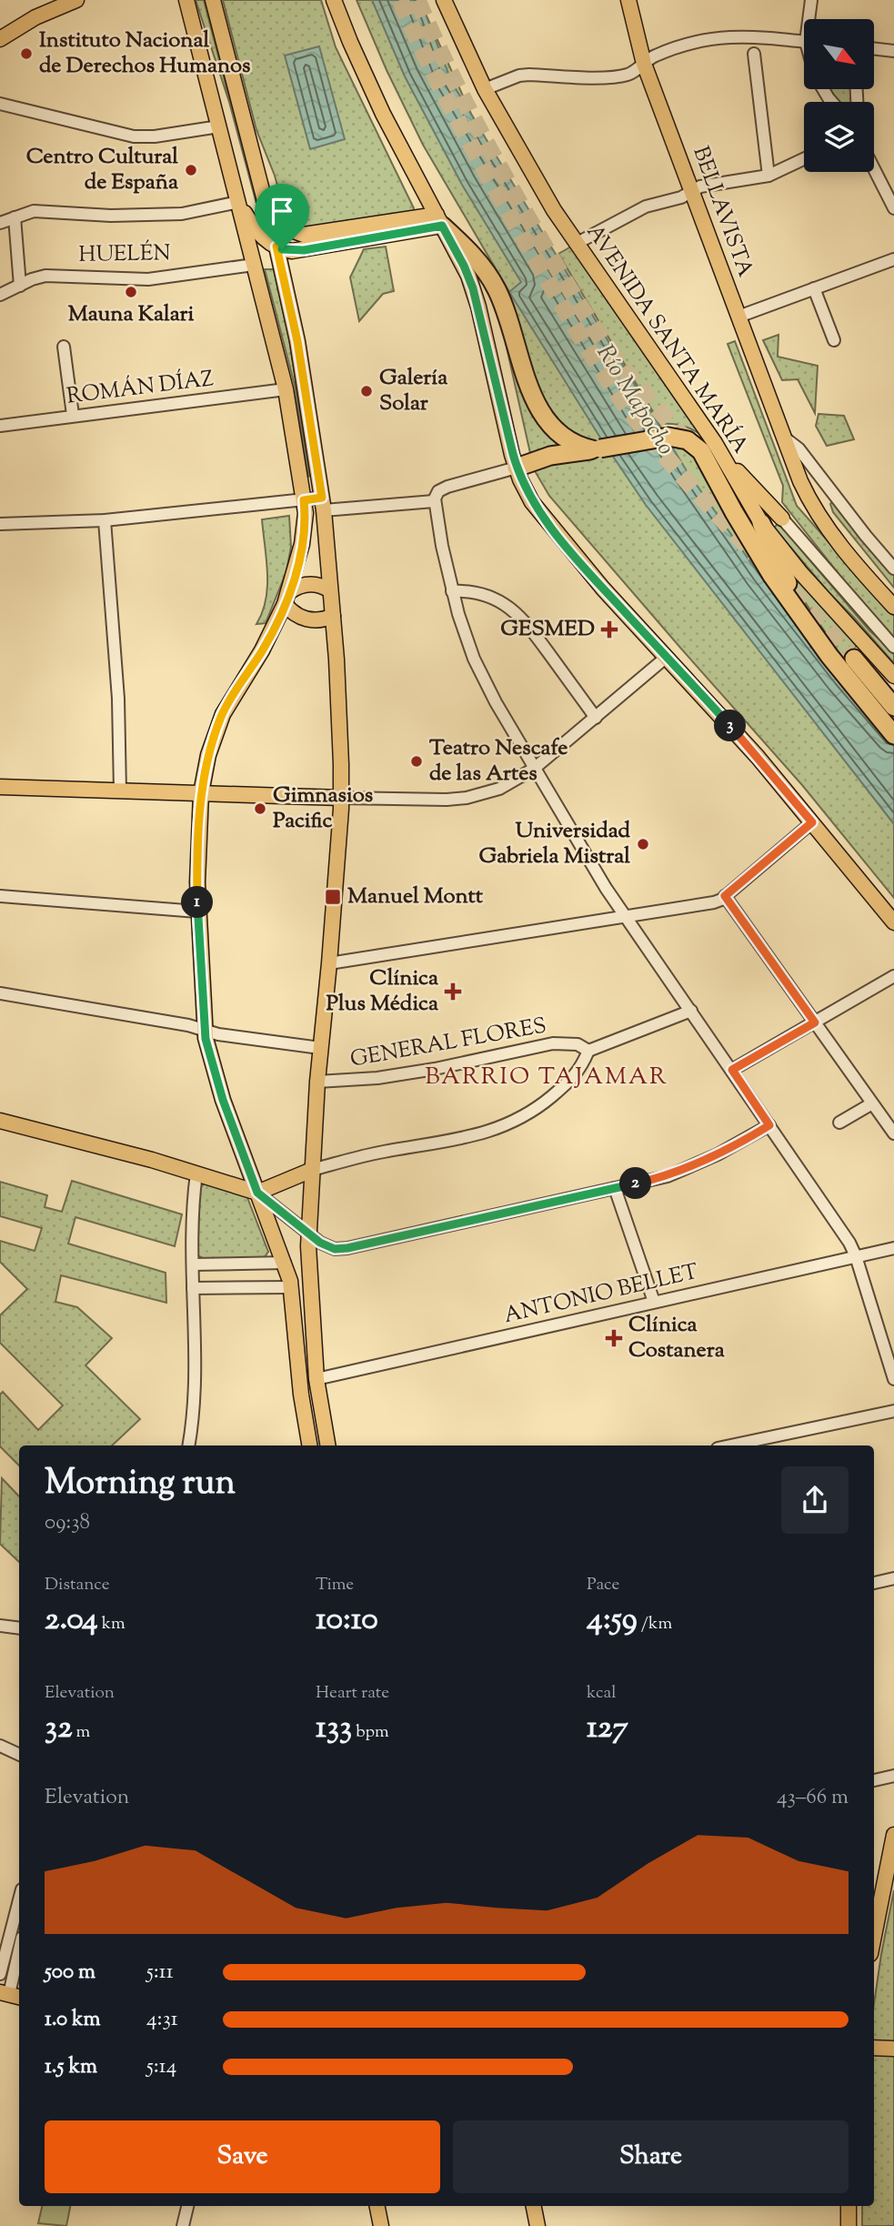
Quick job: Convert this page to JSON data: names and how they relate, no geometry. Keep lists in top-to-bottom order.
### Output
{
  "streets": {
    "main road": ["BELLAVISTA", "AVENIDA SANTA MARÍA"],
    "street": [
      "HUELÉN",
      "ROMÁN DÍAZ",
      "GENERAL FLORES",
      "ANTONIO BELLET"
    ]
  },
  "districts": ["BARRIO TAJAMAR"],
  "water": ["Río Mapocho"],
  "places": {
    "other": [
      "Instituto Nacional de Derechos Humanos",
      "Centro Cultural de España",
      "Mauna Kalari",
      "Galería Solar",
      "Teatro Nescafe de las Artes",
      "Gimnasios Pacific",
      "Universidad Gabriela Mistral"
    ],
    "health": ["GESMED", "Clínica Plus Médica", "Clínica Costanera"],
    "transit": ["Manuel Montt"]
  },
  "north": "bottom right",
  "page": {
    "pins": ["3", "1", "2"],
    "heading": ["Morning run", "09:38"],
    "stats": [
      ["Distance", "2.04 km"],
      ["Time", "10:10"],
      ["Pace", "4:59 /km"],
      ["Elevation", "32 m"],
      ["Heart rate", "133 bpm"],
      ["kcal", "127"]
    ],
    "chart": ["Elevation", "43–66 m"],
    "list": [
      {
        "name": "500 m",
        "note": "5:11"
      },
      {
        "name": "1.0 km",
        "note": "4:31"
      },
      {
        "name": "1.5 km",
        "note": "5:14"
      }
    ],
    "buttons": ["Save", "Share"]
  }
}
